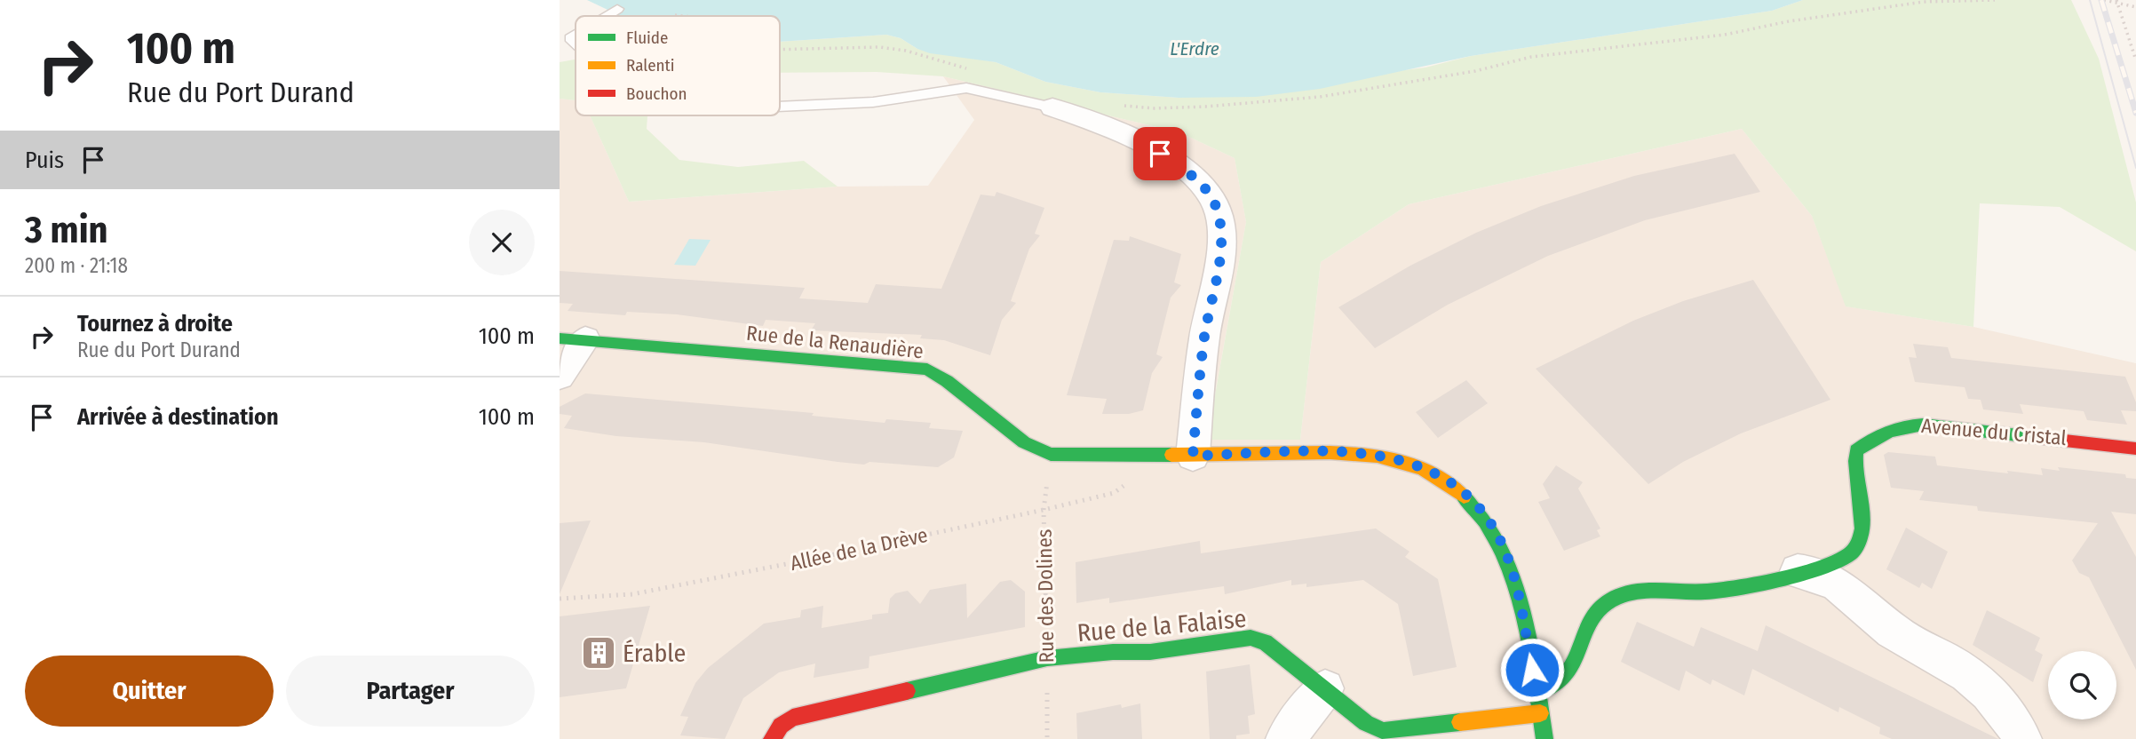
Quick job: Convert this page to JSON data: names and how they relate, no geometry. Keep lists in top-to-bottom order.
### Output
{
  "streets": {
    "street": ["Rue de la Renaudière", "Avenue du Cristal", "Rue de la Falaise"],
    "path": ["Allée de la Drève", "Rue des Dolines"]
  },
  "crossings": [
    ["Rue de la Renaudière", "Allée de la Drève"],
    ["Rue de la Renaudière", "Rue des Dolines"],
    ["Rue de la Renaudière", "Rue de la Falaise"],
    ["Allée de la Drève", "Rue des Dolines"],
    ["Rue des Dolines", "Rue de la Falaise"]
  ],
  "water": ["L'Erdre"],
  "places": {
    "building": ["Érable"]
  },
  "legend": ["Fluide", "Ralenti", "Bouchon"],
  "page": {
    "turn": ["100 m", "Rue du Port Durand"],
    "then": "Puis",
    "heading": ["3 min", "200 m · 21:18"],
    "list": [
      {
        "name": "Tournez à droite",
        "note": "Rue du Port Durand",
        "value": "100 m"
      },
      {
        "name": "Arrivée à destination",
        "value": "100 m"
      }
    ],
    "buttons": ["Quitter", "Partager"]
  }
}
